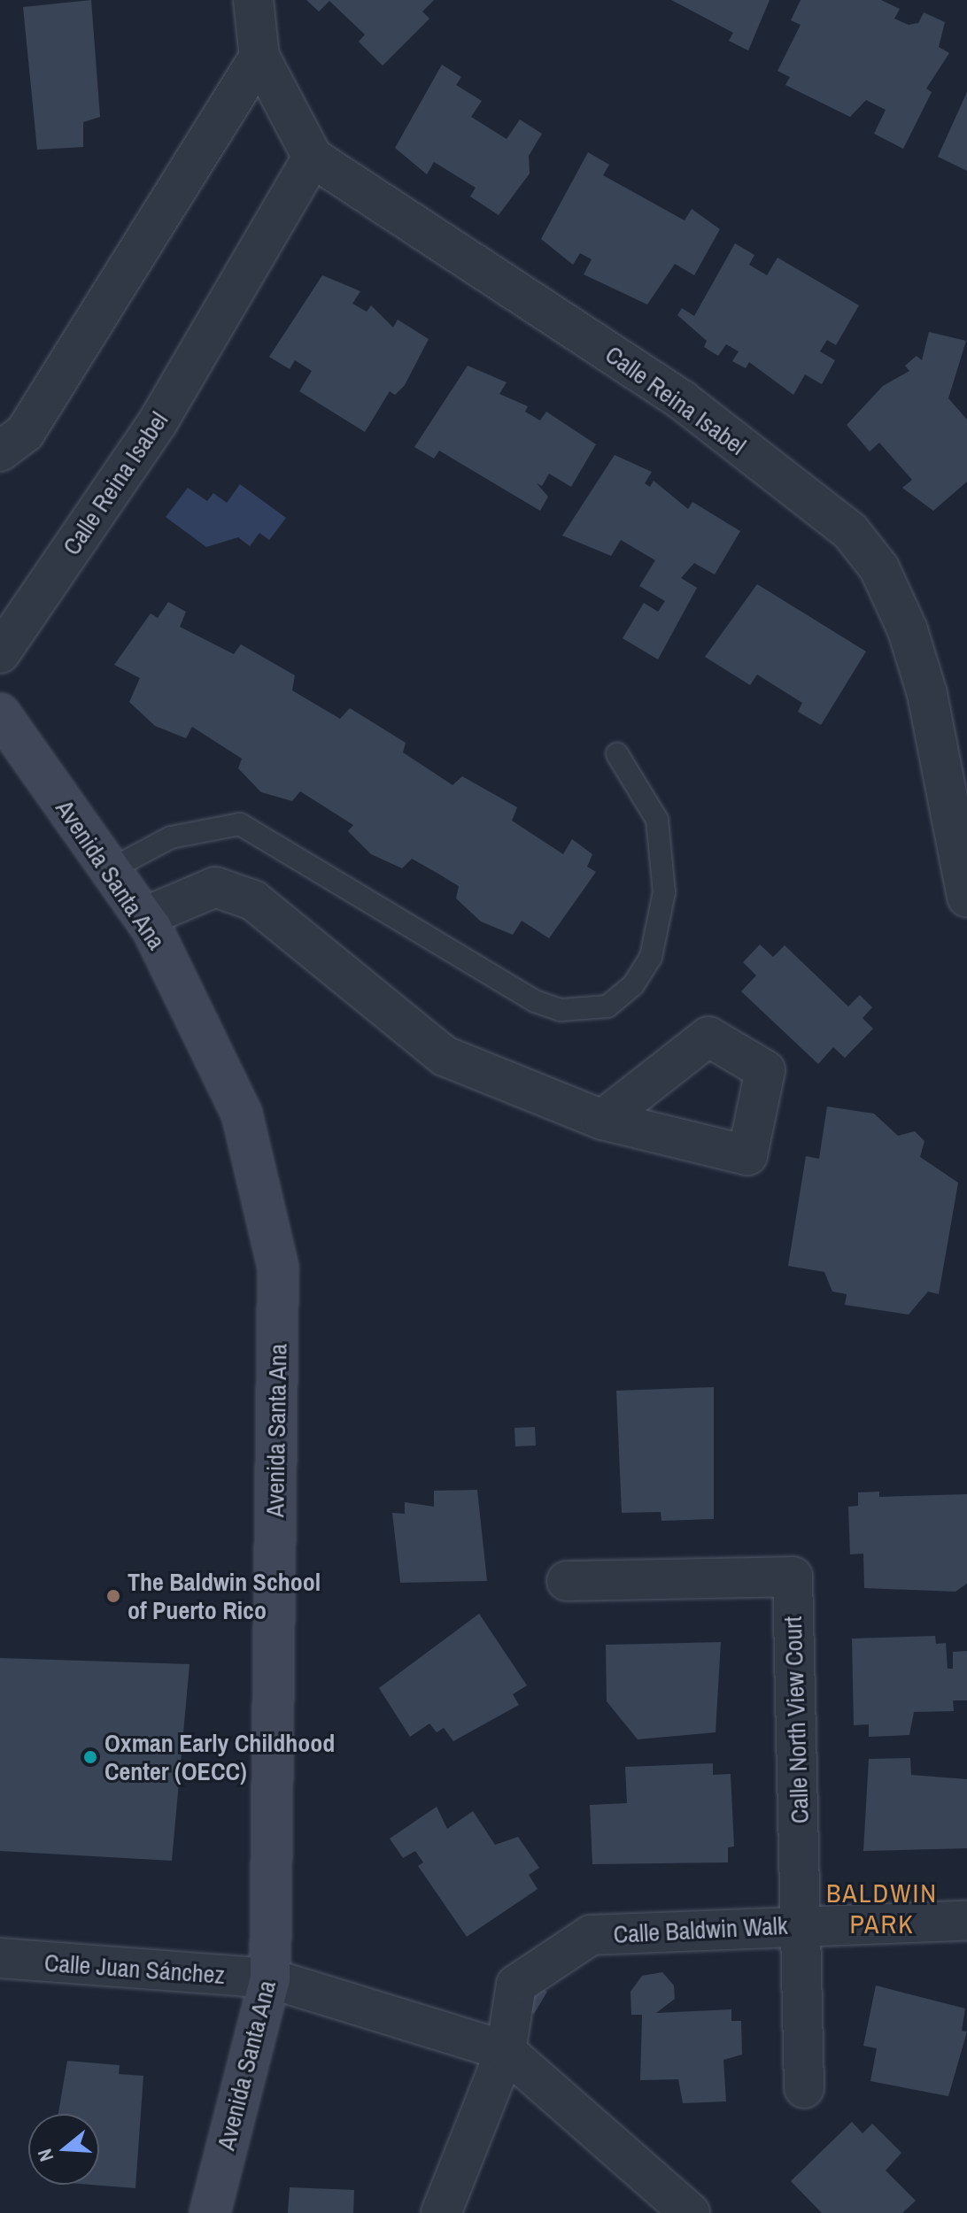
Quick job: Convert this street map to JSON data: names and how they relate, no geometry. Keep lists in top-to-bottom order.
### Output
{
  "streets": {
    "street": [
      "Calle Reina Isabel",
      "Avenida Santa Ana",
      "Calle North View Court",
      "Calle Baldwin Walk",
      "Calle Juan Sánchez"
    ]
  },
  "crossings": [
    ["Avenida Santa Ana", "Calle Juan Sánchez"],
    ["Calle North View Court", "Calle Baldwin Walk"],
    ["Calle Baldwin Walk", "Calle Juan Sánchez"]
  ],
  "districts": ["BALDWIN PARK"],
  "places": ["The Baldwin School of Puerto Rico", "Oxman Early Childhood Center (OECC)"],
  "north": "left"
}
